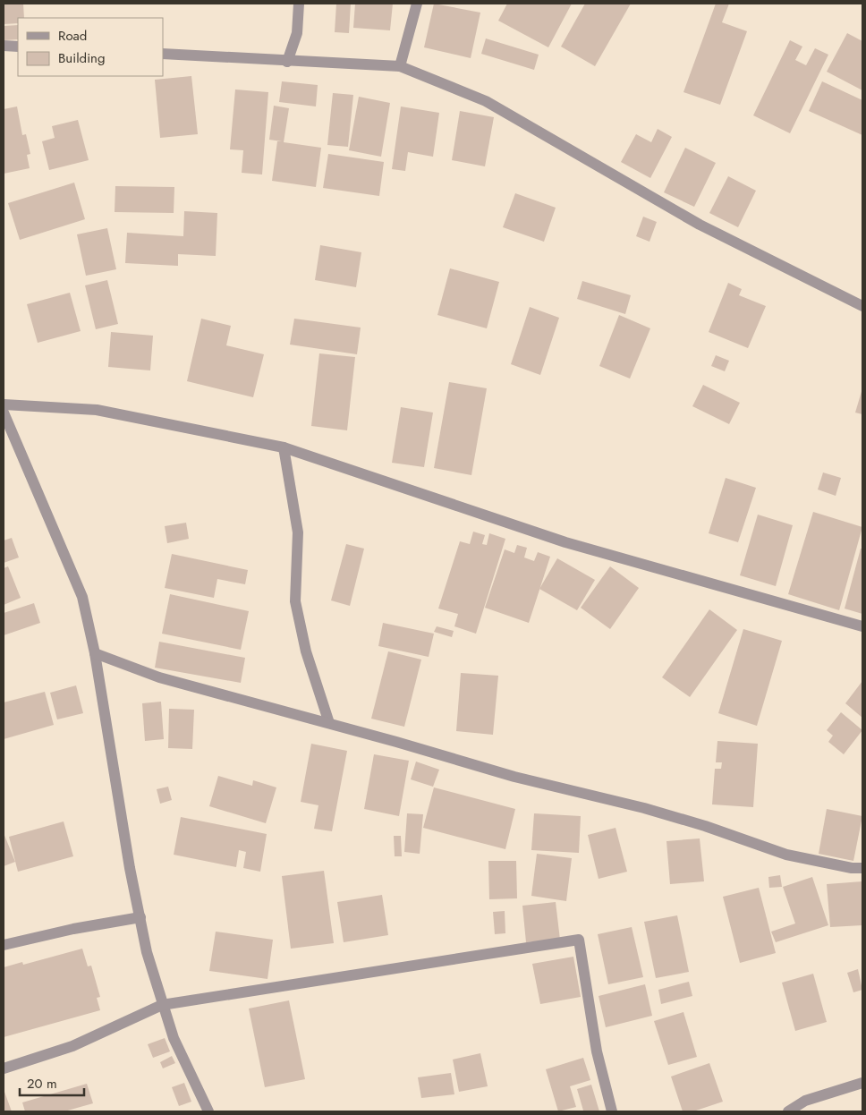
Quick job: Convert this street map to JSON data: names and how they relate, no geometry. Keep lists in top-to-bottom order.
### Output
{
  "legend": ["Road", "Building"],
  "scale_bar": "20 m"
}
